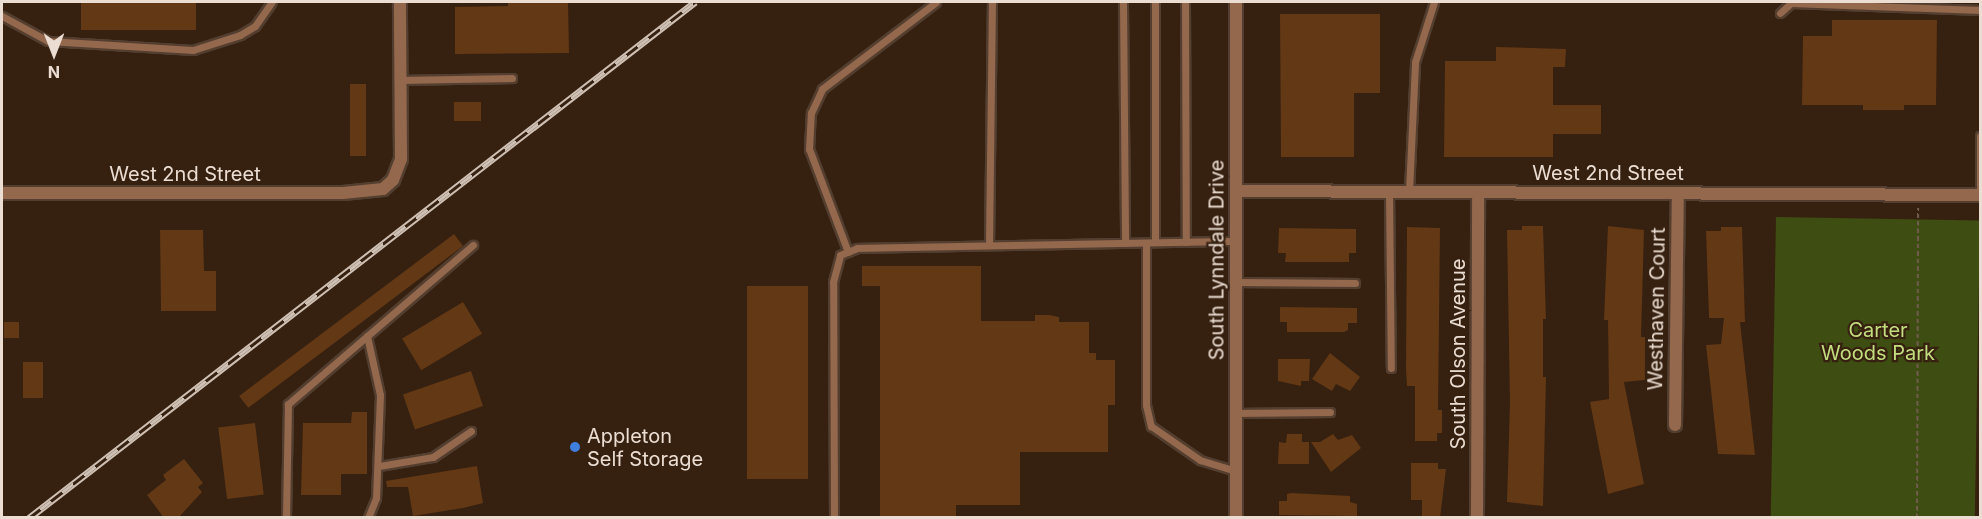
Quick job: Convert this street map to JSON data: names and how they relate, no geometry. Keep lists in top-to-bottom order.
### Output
{
  "streets": {
    "street": [
      "West 2nd Street",
      "South Lynndale Drive",
      "Westhaven Court",
      "South Olson Avenue"
    ]
  },
  "crossings": [
    ["West 2nd Street", "South Lynndale Drive"],
    ["West 2nd Street", "Westhaven Court"],
    ["West 2nd Street", "South Olson Avenue"]
  ],
  "parks": ["Carter Woods Park"],
  "places": ["Appleton Self Storage"],
  "north": "bottom"
}
